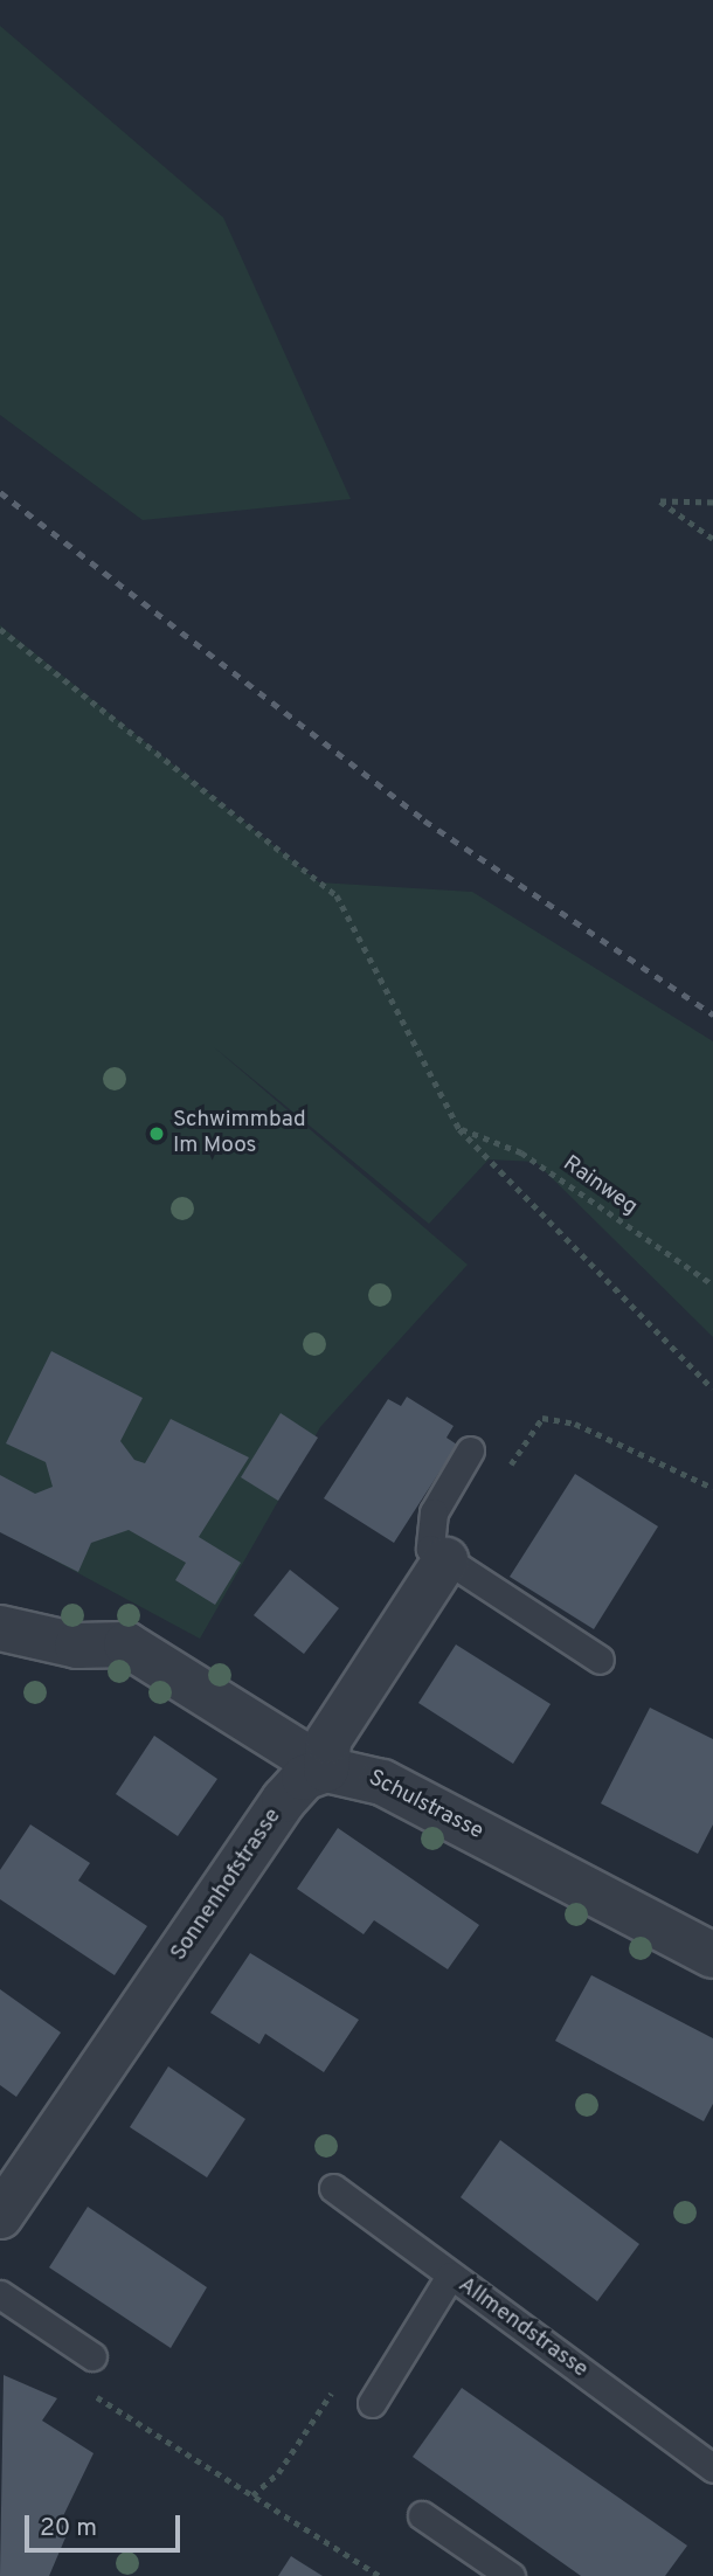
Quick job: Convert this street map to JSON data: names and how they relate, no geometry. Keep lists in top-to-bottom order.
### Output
{
  "streets": {
    "street": ["Schulstrasse", "Sonnenhofstrasse"],
    "lane": ["Allmendstrasse"],
    "path": ["Rainweg"]
  },
  "crossings": [
    ["Schulstrasse", "Sonnenhofstrasse"]
  ],
  "places": ["Schwimmbad Im Moos"],
  "scale_bar": "20 m"
}
